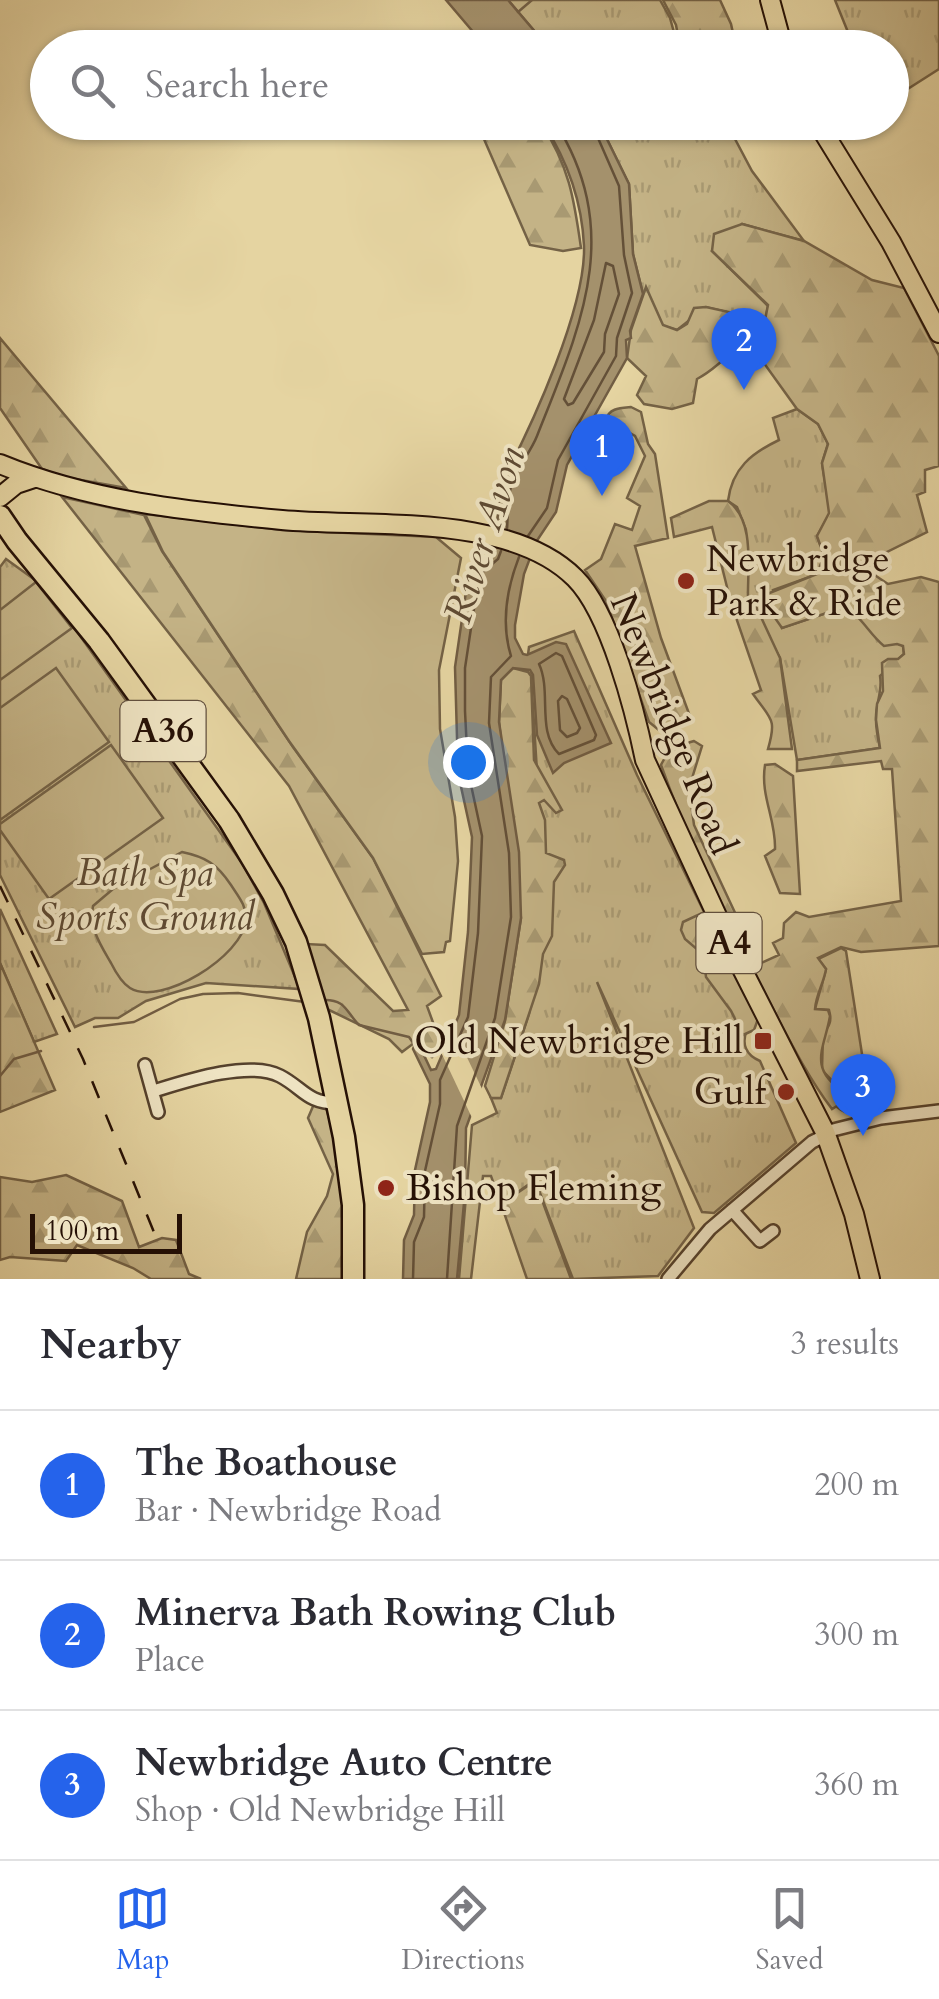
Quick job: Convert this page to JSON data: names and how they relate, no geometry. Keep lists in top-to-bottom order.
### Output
{
  "streets": {
    "highway": ["A36"],
    "main road": ["Newbridge Road", "A4"]
  },
  "crossings": [
    ["Newbridge Road", "A4"]
  ],
  "water": ["River Avon"],
  "parks": ["Bath Spa Sports Ground"],
  "places": {
    "other": ["Newbridge Park & Ride", "Gulf", "Bishop Fleming"],
    "transit": ["Old Newbridge Hill"]
  },
  "scale_bar": "100 m",
  "page": {
    "search": "Search here",
    "pins": ["2", "1", "3"],
    "scale": "100 m",
    "heading": ["Nearby", "3 results"],
    "list": [
      {
        "mark": "1",
        "name": "The Boathouse",
        "note": "Bar · Newbridge Road",
        "value": "200 m"
      },
      {
        "mark": "2",
        "name": "Minerva Bath Rowing Club",
        "note": "Place",
        "value": "300 m"
      },
      {
        "mark": "3",
        "name": "Newbridge Auto Centre",
        "note": "Shop · Old Newbridge Hill",
        "value": "360 m"
      }
    ],
    "nav": ["Map", "Directions", "Saved"]
  }
}
